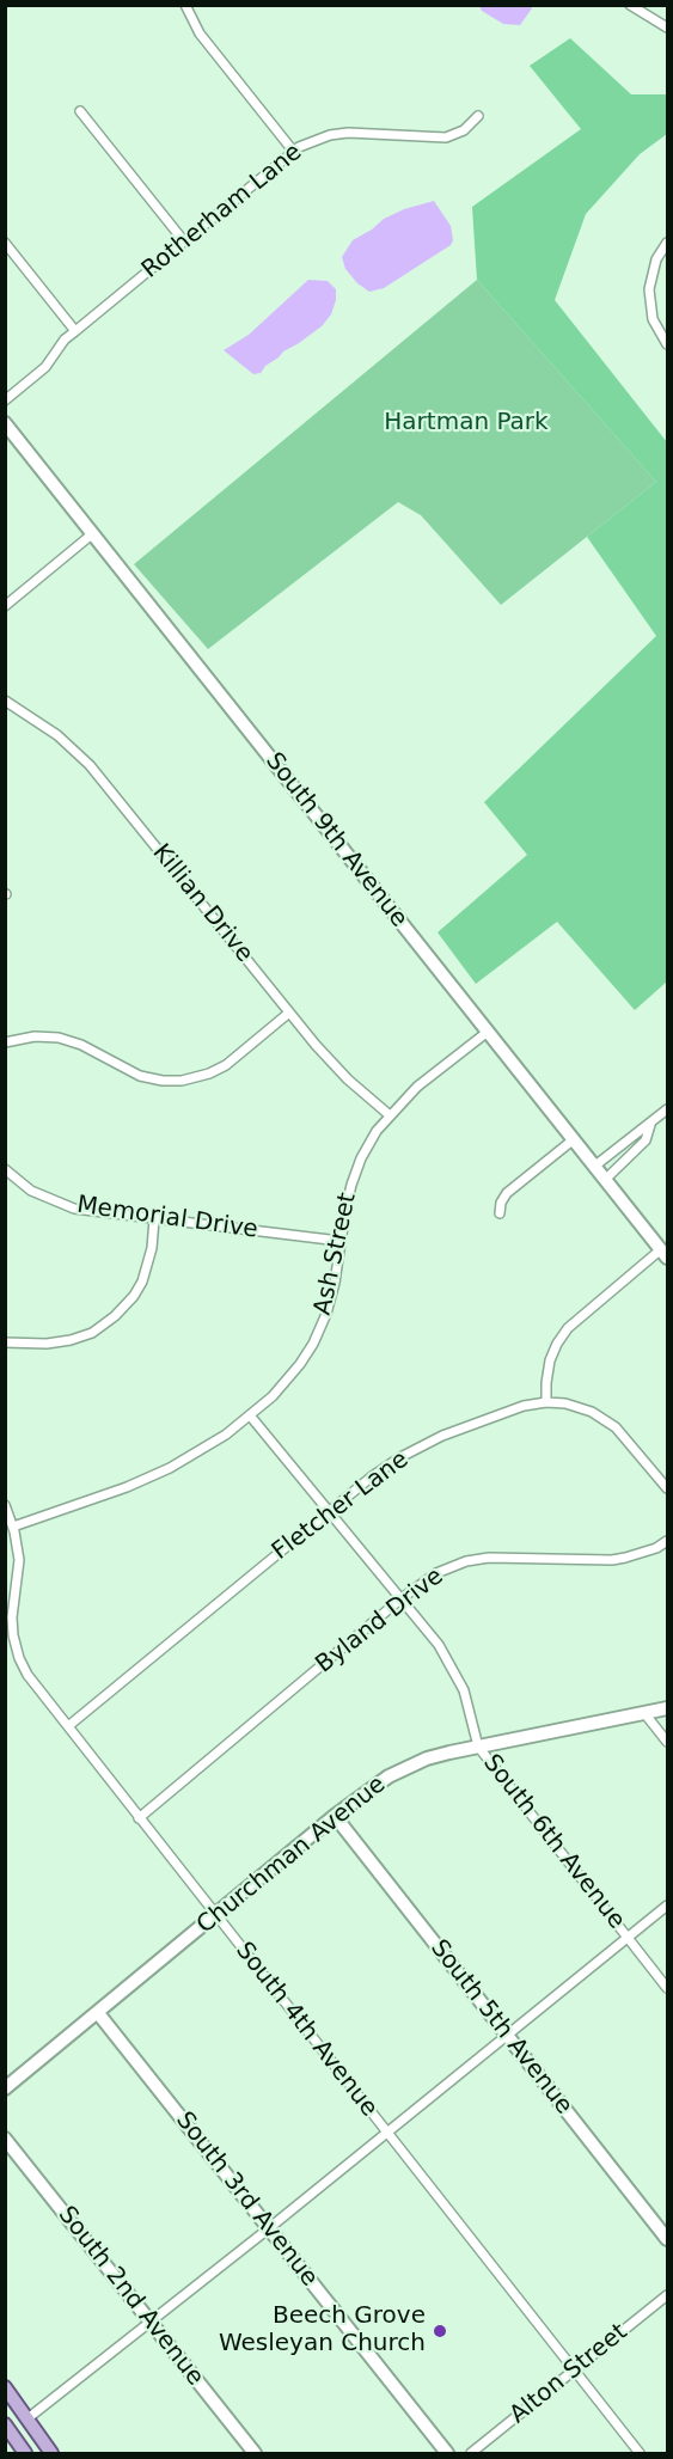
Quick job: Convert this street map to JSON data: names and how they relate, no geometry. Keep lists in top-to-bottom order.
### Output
{
  "streets": {
    "street": [
      "Rotherham Lane",
      "South 9th Avenue",
      "Killian Drive",
      "Memorial Drive",
      "Ash Street",
      "Fletcher Lane",
      "Byland Drive",
      "South 6th Avenue",
      "Churchman Avenue",
      "South 5th Avenue",
      "South 4th Avenue",
      "South 3rd Avenue",
      "South 2nd Avenue",
      "Alton Street"
    ]
  },
  "crossings": [
    ["South 9th Avenue", "Ash Street"],
    ["Killian Drive", "Ash Street"],
    ["Memorial Drive", "Ash Street"],
    ["Ash Street", "South 6th Avenue"],
    ["Ash Street", "South 4th Avenue"],
    ["Fletcher Lane", "South 6th Avenue"],
    ["Fletcher Lane", "South 4th Avenue"],
    ["Byland Drive", "South 6th Avenue"],
    ["Byland Drive", "South 4th Avenue"],
    ["South 6th Avenue", "Churchman Avenue"],
    ["Churchman Avenue", "South 5th Avenue"],
    ["Churchman Avenue", "South 4th Avenue"],
    ["Churchman Avenue", "South 3rd Avenue"],
    ["South 4th Avenue", "Alton Street"]
  ],
  "parks": ["Hartman Park"],
  "places": ["Beech Grove Wesleyan Church"]
}
